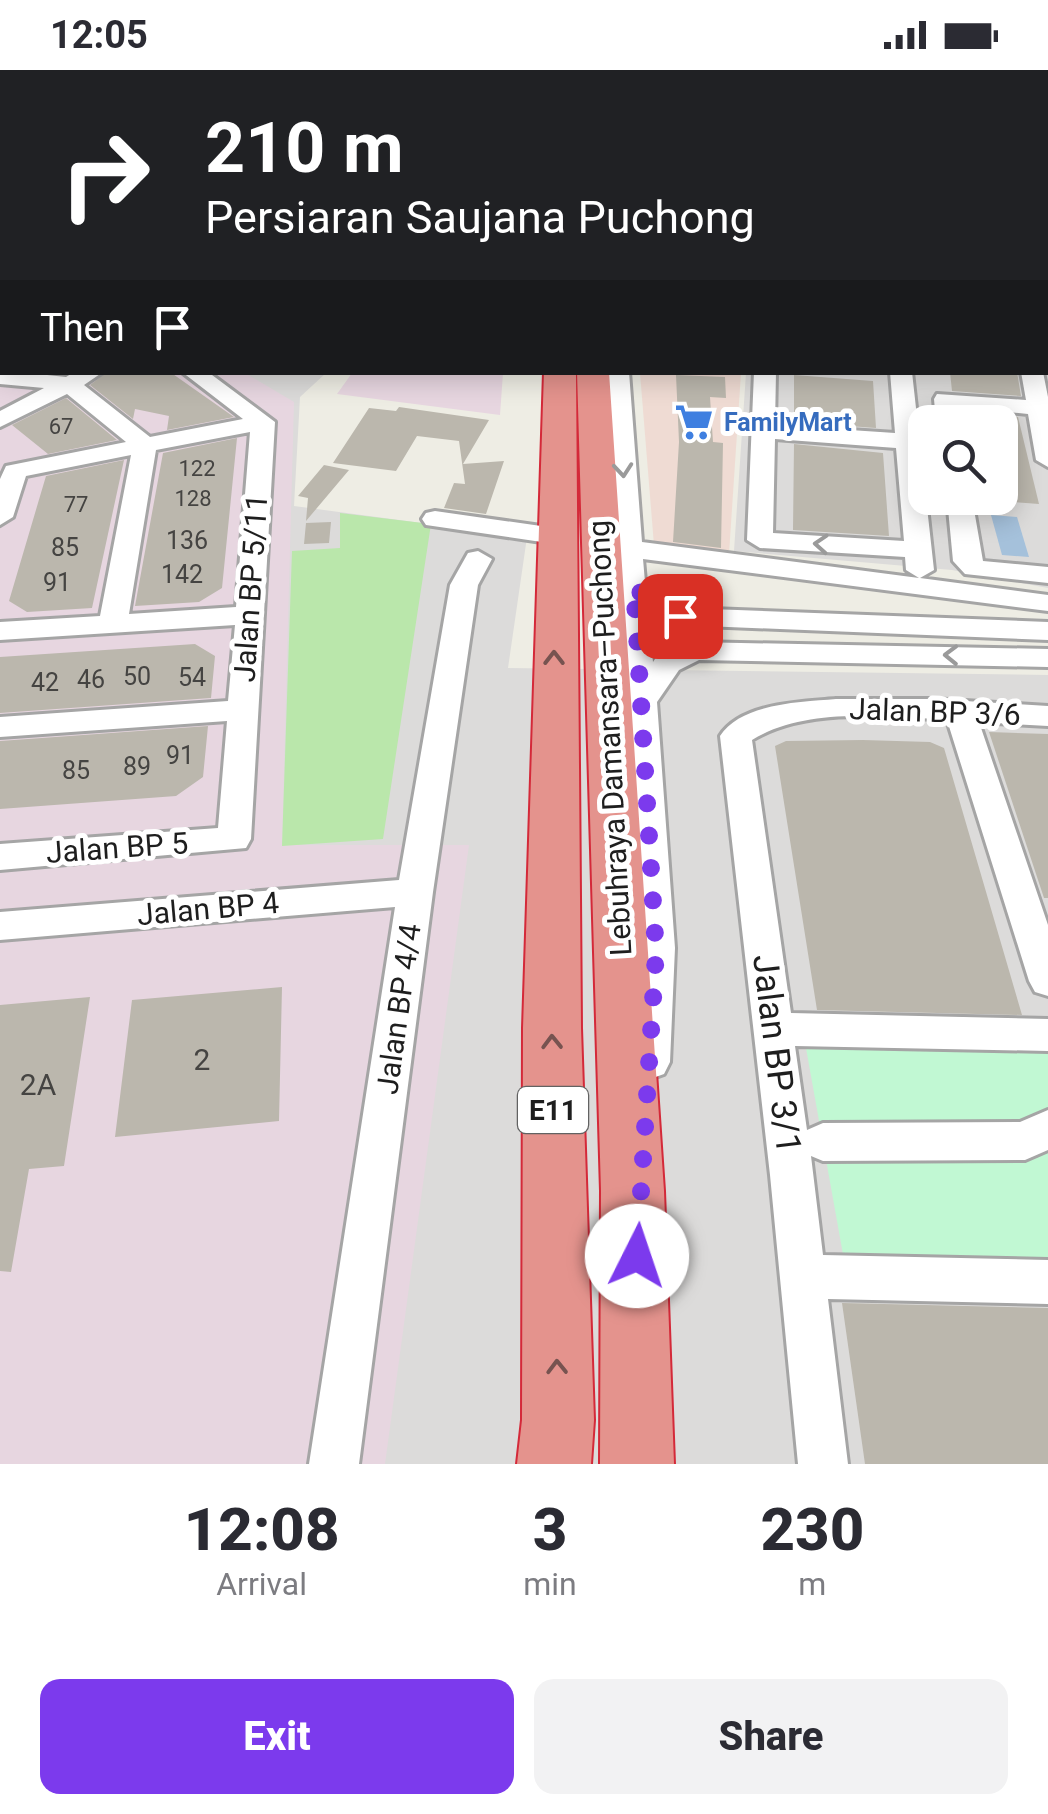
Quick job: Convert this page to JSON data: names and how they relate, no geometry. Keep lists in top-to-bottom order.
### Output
{
  "streets": {
    "highway": ["Lebuhraya Damansara–Puchong", "E11"],
    "street": [
      "Jalan BP 5/11",
      "Jalan BP 3/6",
      "Jalan BP 5",
      "Jalan BP 4",
      "Jalan BP 4/4",
      "Jalan BP 3/1"
    ]
  },
  "crossings": [
    ["Jalan BP 5/11", "Jalan BP 5"],
    ["Jalan BP 3/6", "Jalan BP 3/1"],
    ["Jalan BP 4", "Jalan BP 4/4"]
  ],
  "places": {
    "supermarket": ["FamilyMart"]
  },
  "house_numbers": [
    "67",
    "122",
    "128",
    "77",
    "136",
    "85",
    "142",
    "91",
    "50",
    "54",
    "46",
    "42",
    "91",
    "89",
    "85",
    "2",
    "2A"
  ],
  "page": {
    "status": "12:05",
    "turn": ["210 m", "Persiaran Saujana Puchong"],
    "then": "Then",
    "eta": [
      "12:08",
      "Arrival",
      "3",
      "min",
      "230",
      "m"
    ],
    "buttons": ["Exit", "Share"]
  }
}
